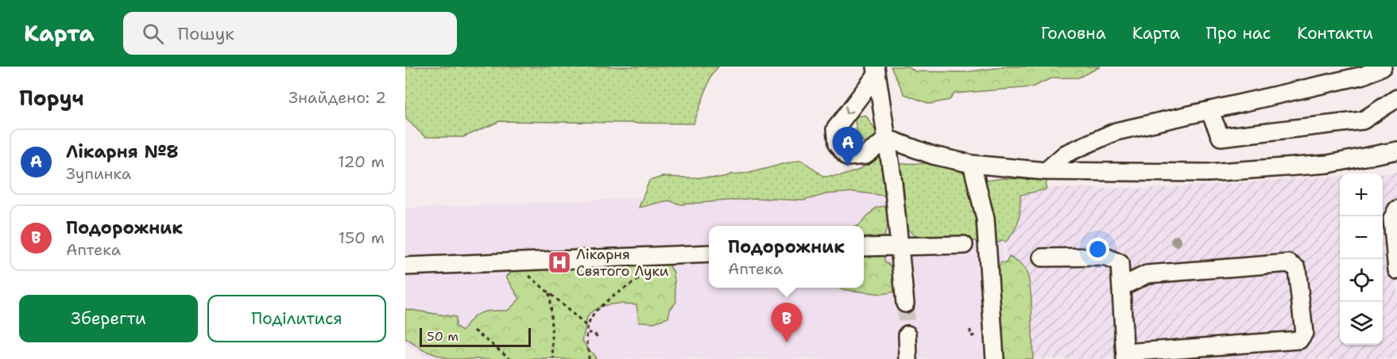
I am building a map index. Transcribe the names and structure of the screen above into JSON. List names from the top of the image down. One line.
{"places":{"hospital":["Лікарня Святого Луки"]},"scale_bar":"50 m","page":{"header":"Карта","search":"Пошук","nav":["Головна","Карта","Про нас","Контакти"],"heading":["Поруч","Знайдено: 2"],"pins":["A","B"],"list":[{"mark":"A","name":"Лікарня №8","note":"Зупинка","value":"120 m"},{"mark":"B","name":"Подорожник","note":"Аптека","value":"150 m"}],"map_buttons":["+","−"],"popup":["Подорожник","Аптека"],"buttons":["Зберегти","Поділитися"],"scale":"50 m"}}
